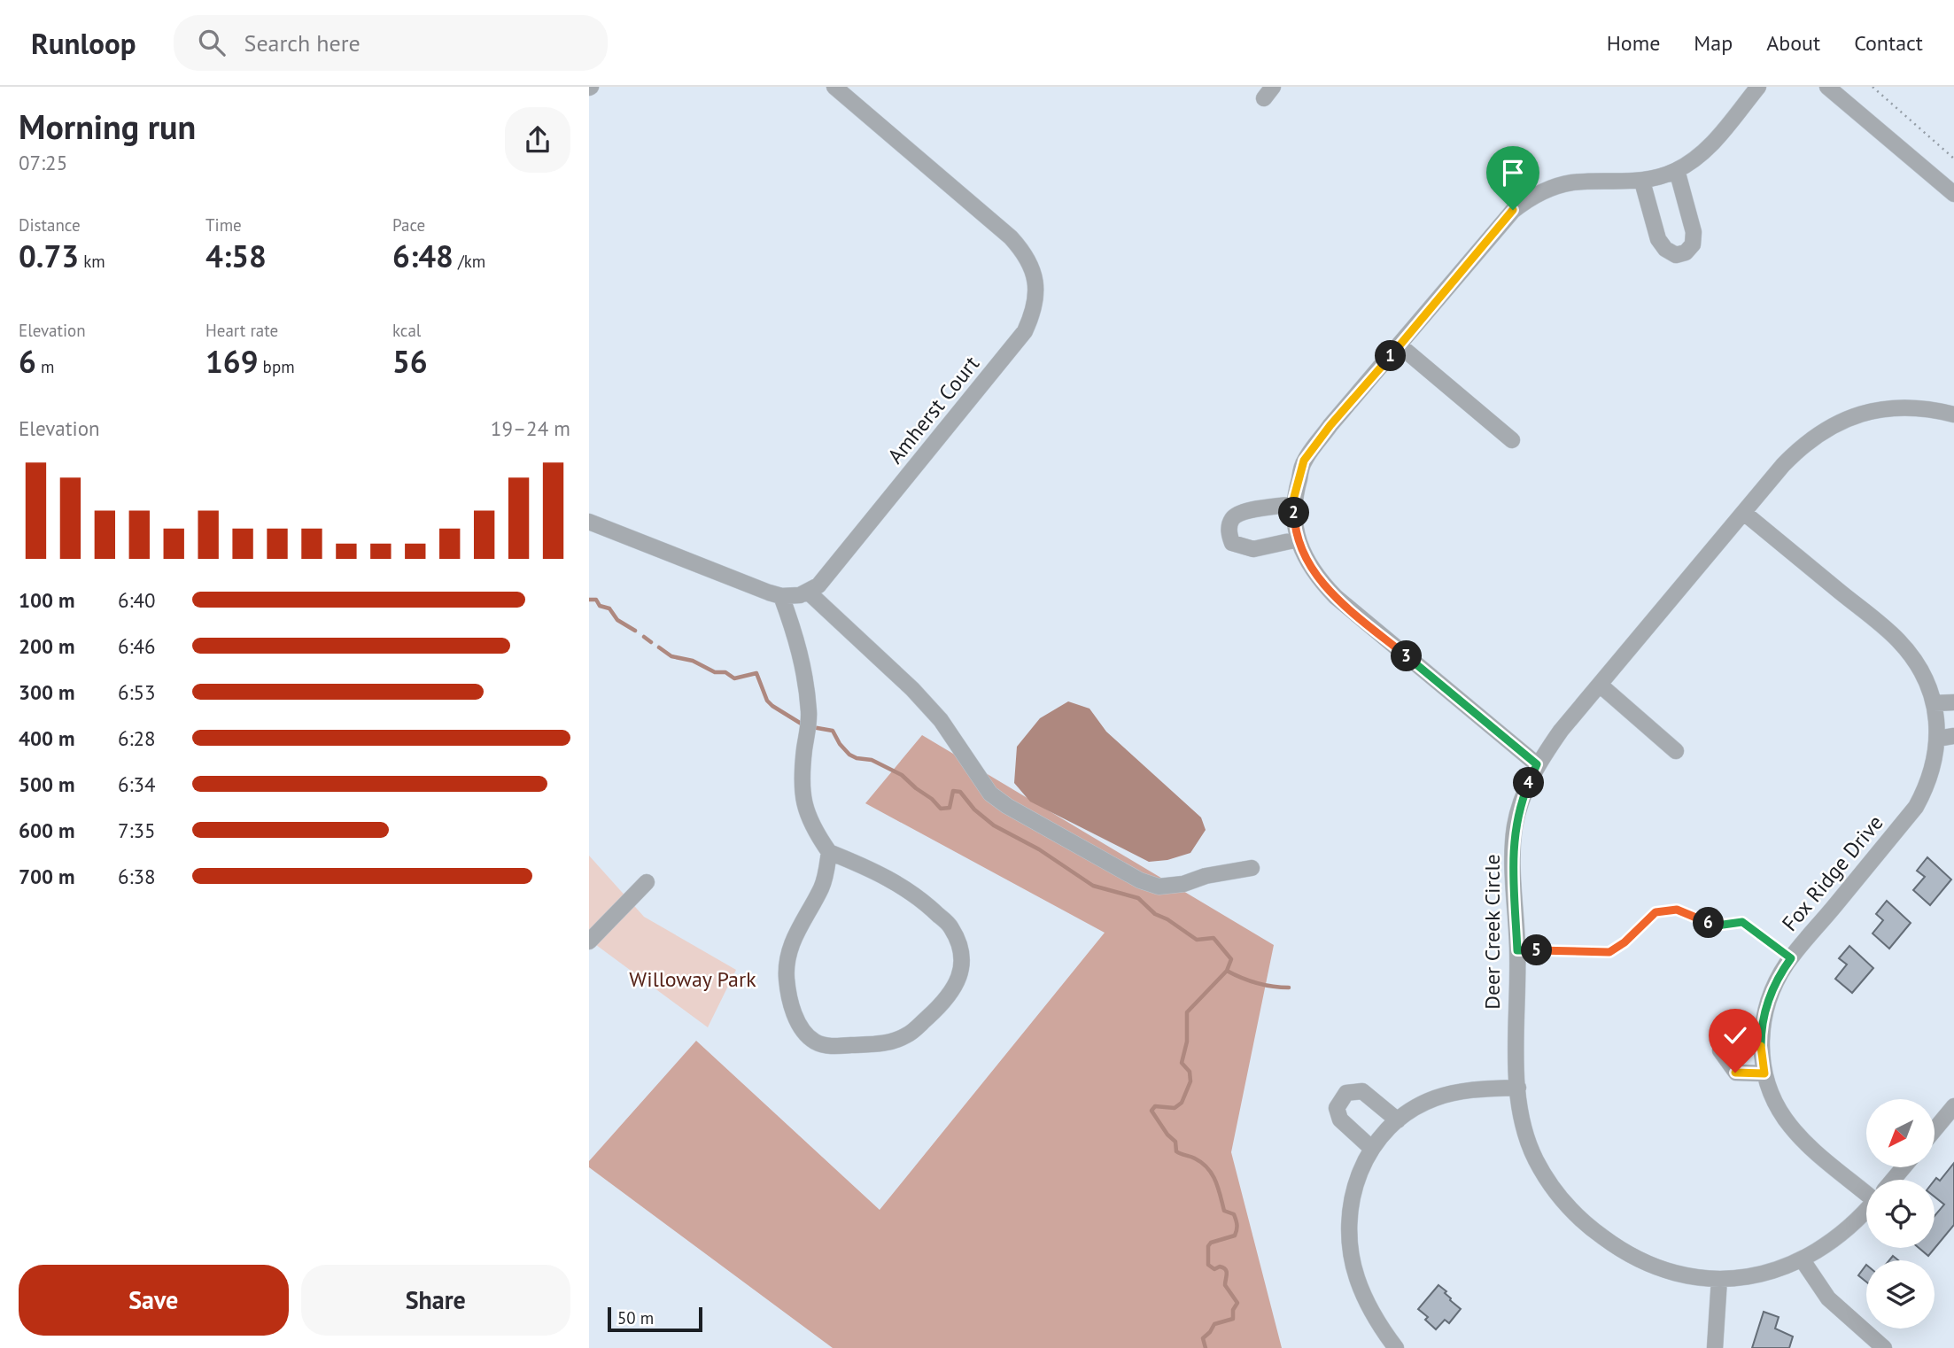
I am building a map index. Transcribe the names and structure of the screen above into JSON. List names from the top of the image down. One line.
{"streets":{"street":["Amherst Court","Fox Ridge Drive","Deer Creek Circle"]},"crossings":[["Fox Ridge Drive","Deer Creek Circle"]],"parks":["Willoway Park"],"scale_bar":"50 m","north":"bottom left","page":{"header":"Runloop","search":"Search here","nav":["Home","Map","About","Contact"],"heading":["Morning run","07:25"],"stats":[["Distance","0.73 km"],["Time","4:58"],["Pace","6:48 /km"],["Elevation","6 m"],["Heart rate","169 bpm"],["kcal","56"]],"pins":["1","2","3","4","6","5"],"chart":["Elevation","19–24 m"],"list":[{"name":"100 m","note":"6:40"},{"name":"200 m","note":"6:46"},{"name":"300 m","note":"6:53"},{"name":"400 m","note":"6:28"},{"name":"500 m","note":"6:34"},{"name":"600 m","note":"7:35"},{"name":"700 m","note":"6:38"}],"buttons":["Save","Share"],"scale":"50 m"}}
